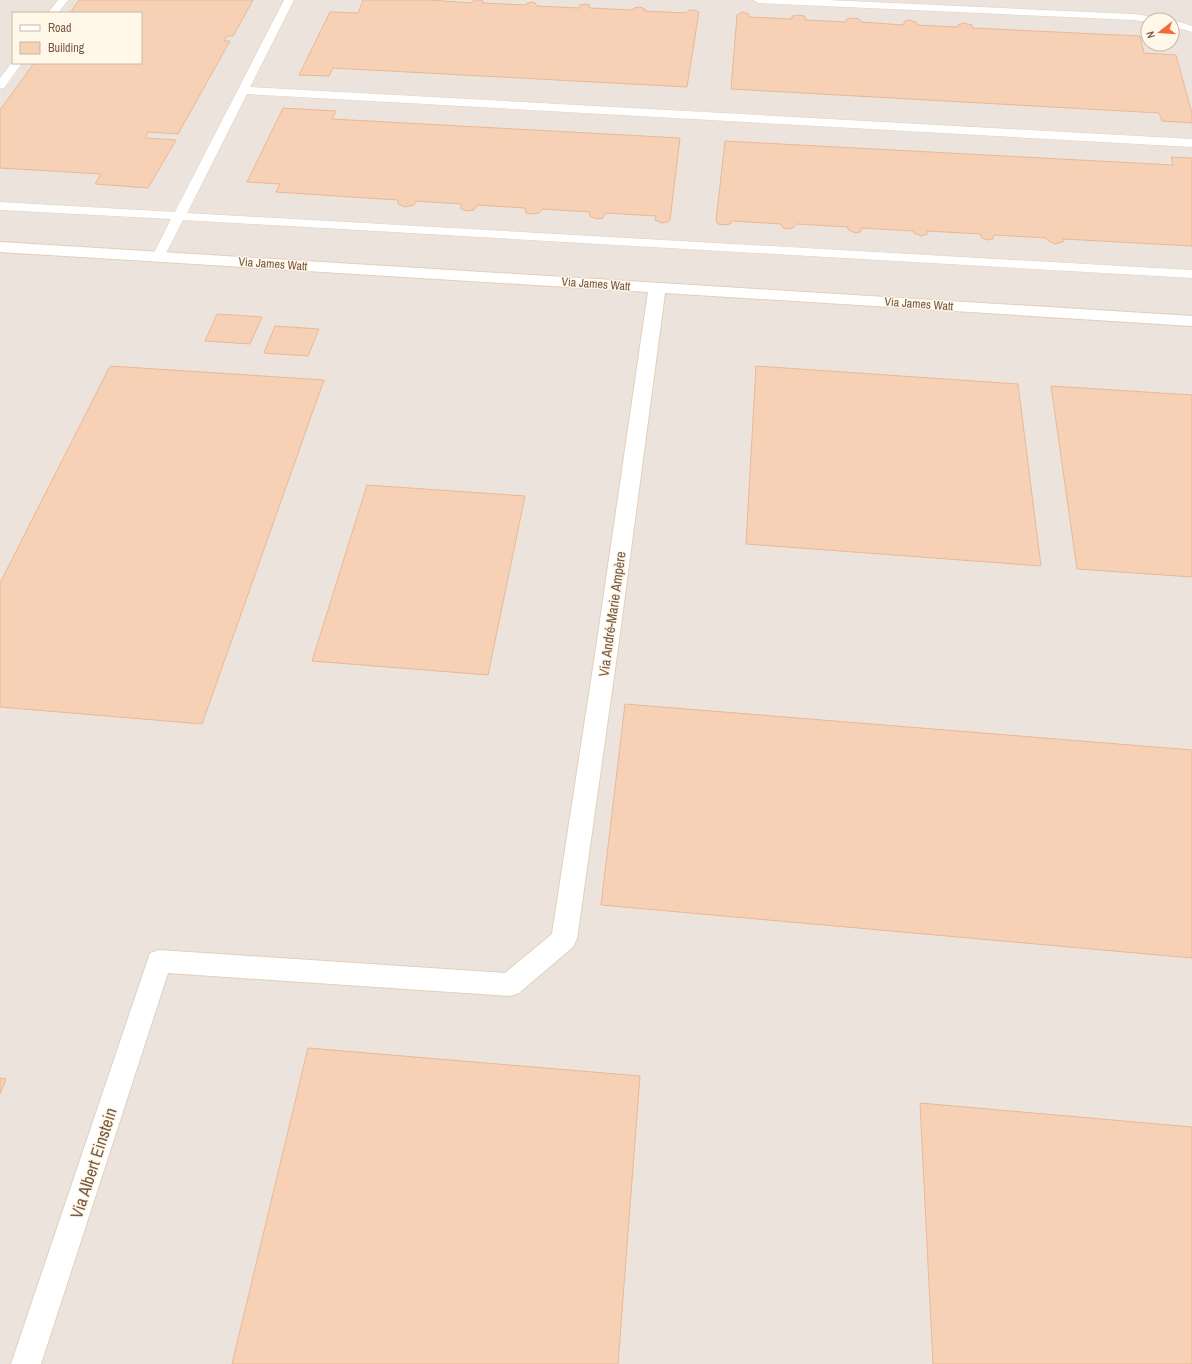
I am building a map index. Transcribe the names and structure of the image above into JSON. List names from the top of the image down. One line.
{"streets":{"street":["Via James Watt","Via André-Marie Ampère","Via Albert Einstein"]},"crossings":[["Via James Watt","Via André-Marie Ampère"],["Via André-Marie Ampère","Via Albert Einstein"]],"legend":["Road","Building"],"north":"left"}
